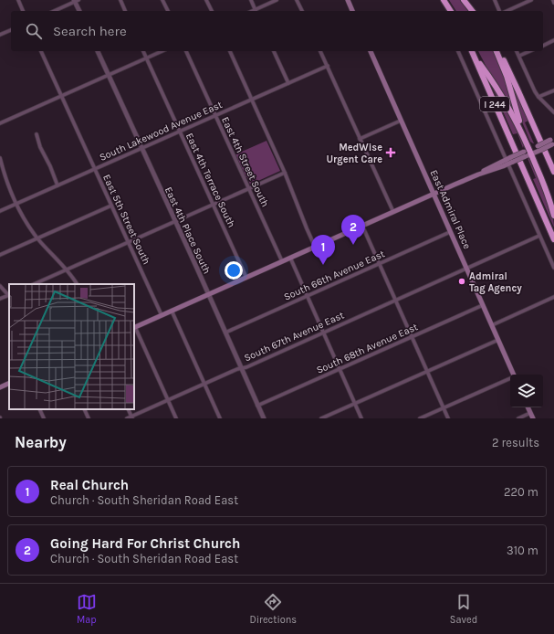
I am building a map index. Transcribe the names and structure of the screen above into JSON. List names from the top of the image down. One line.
{"streets":{"highway":["I 244"],"main road":["East Admiral Place"],"street":["South Lakewood Avenue East","East 4th Street South","East 4th Terrace South","East 5th Street South","East 4th Place South","South 66th Avenue East","South 67th Avenue East","South 68th Avenue East"]},"crossings":[["South Lakewood Avenue East","East 4th Street South"],["South Lakewood Avenue East","East 4th Terrace South"],["South Lakewood Avenue East","East 5th Street South"],["South Lakewood Avenue East","East 4th Place South"],["East Admiral Place","South 66th Avenue East"],["East Admiral Place","South 67th Avenue East"],["East Admiral Place","South 68th Avenue East"],["East 4th Place South","South 66th Avenue East"],["East 4th Place South","South 67th Avenue East"],["East 4th Place South","South 68th Avenue East"]],"places":{"health":["MedWise Urgent Care"],"other":["Admiral Tag Agency"]},"page":{"search":"Search here","pins":["2","1"],"heading":["Nearby","2 results"],"list":[{"mark":"1","name":"Real Church","note":"Church · South Sheridan Road East","value":"220 m"},{"mark":"2","name":"Going Hard For Christ Church","note":"Church · South Sheridan Road East","value":"310 m"}],"nav":["Map","Directions","Saved"]}}
